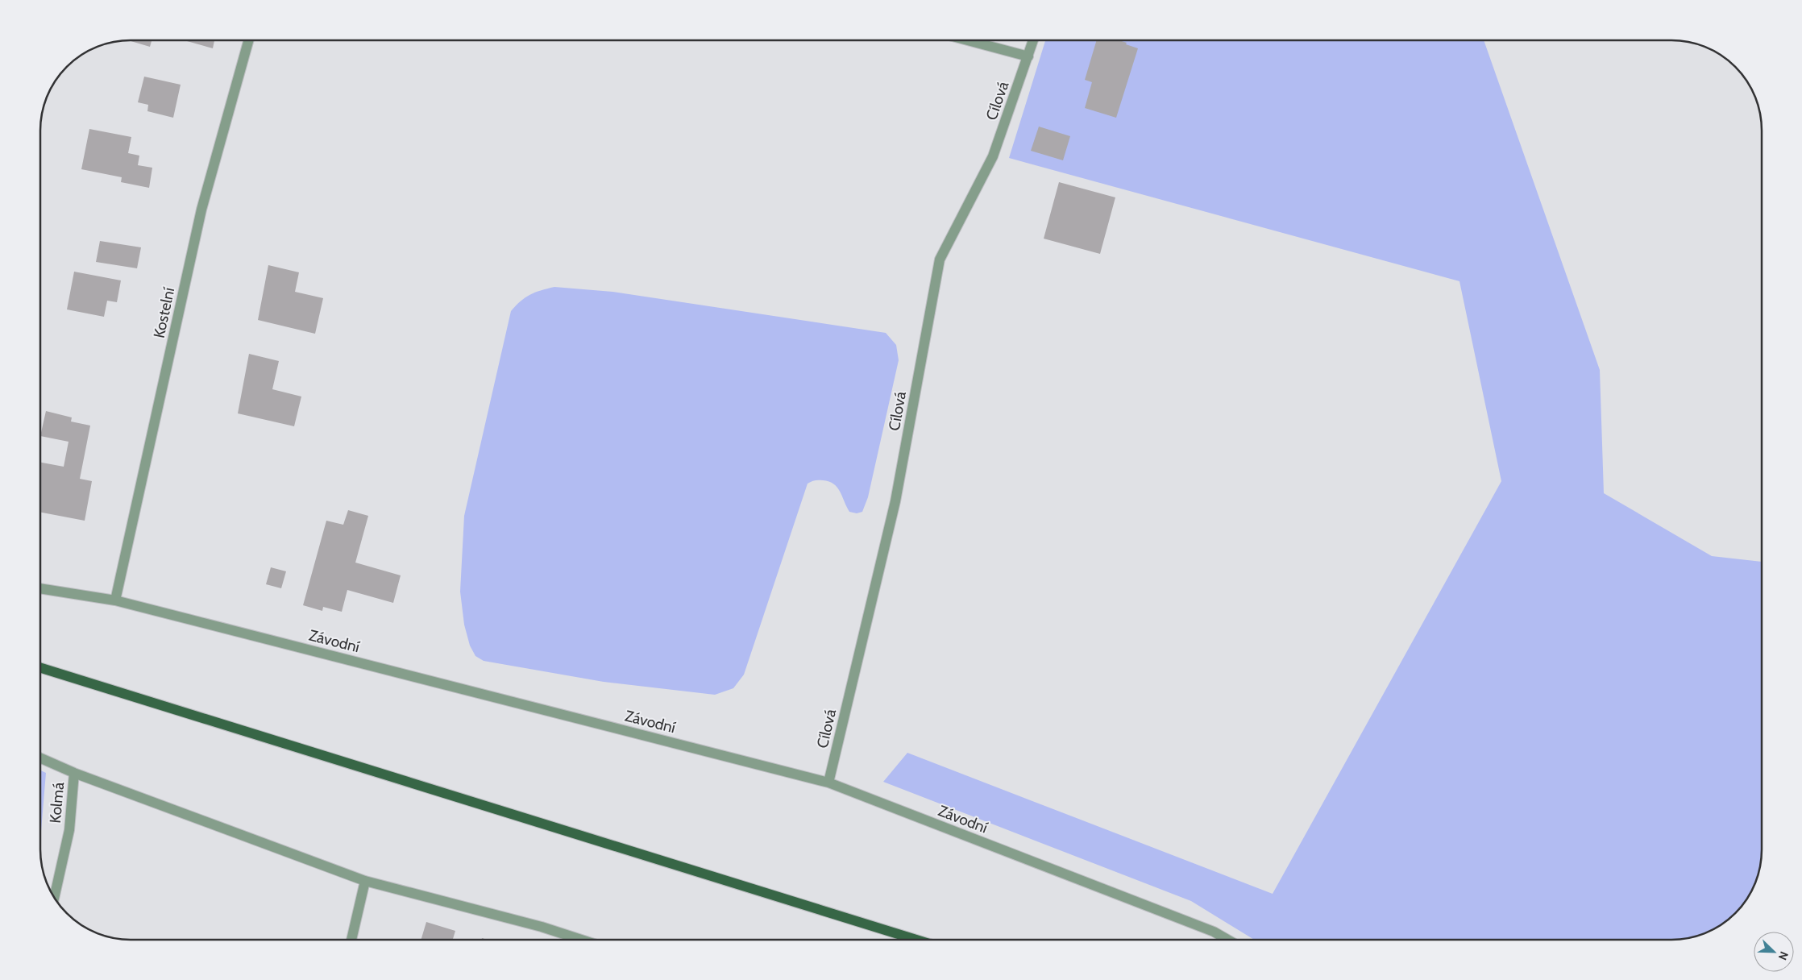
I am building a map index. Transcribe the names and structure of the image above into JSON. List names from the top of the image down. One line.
{"streets":{"street":["Cílová","Kostelní","Závodní","Kolmá"]},"crossings":[["Cílová","Závodní"],["Kostelní","Závodní"]],"north":"bottom right"}
